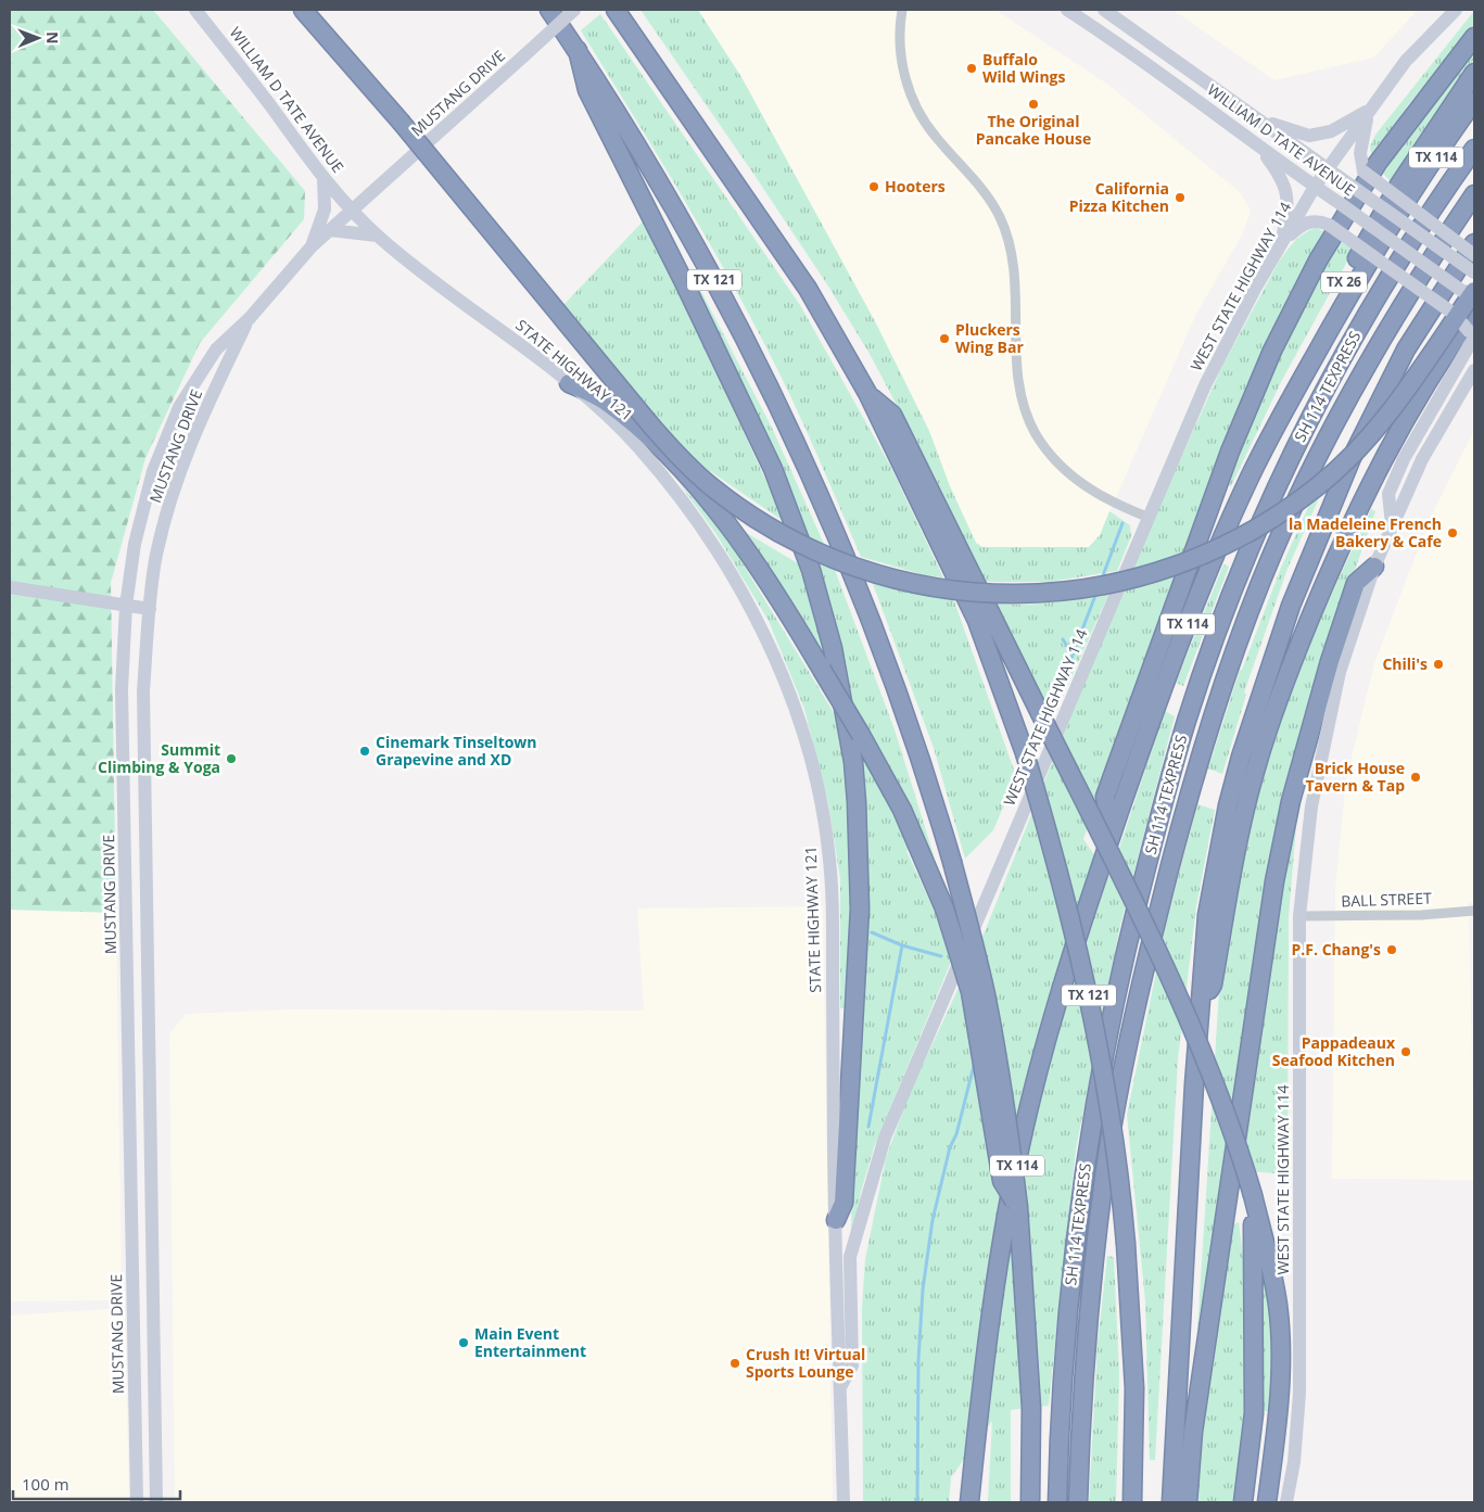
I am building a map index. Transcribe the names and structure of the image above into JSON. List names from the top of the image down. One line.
{"streets":{"highway":["TX 114","TX 121","TX 26","SH 114 TEXPRESS"],"main road":["MUSTANG DRIVE","WILLIAM D TATE AVENUE","WEST STATE HIGHWAY 114","STATE HIGHWAY 121"],"street":["BALL STREET"]},"crossings":[["MUSTANG DRIVE","WILLIAM D TATE AVENUE"],["MUSTANG DRIVE","STATE HIGHWAY 121"],["WILLIAM D TATE AVENUE","WEST STATE HIGHWAY 114"],["WILLIAM D TATE AVENUE","STATE HIGHWAY 121"],["TX 114","TX 26"],["WEST STATE HIGHWAY 114","STATE HIGHWAY 121"],["WEST STATE HIGHWAY 114","BALL STREET"]],"places":["Buffalo Wild Wings","The Original Pancake House","Hooters","California Pizza Kitchen","Pluckers Wing Bar","la Madeleine French Bakery & Cafe","Chili's","Cinemark Tinseltown Grapevine and XD","Summit Climbing & Yoga","Brick House Tavern & Tap","P.F. Chang's","Pappadeaux Seafood Kitchen","Main Event Entertainment","Crush It! Virtual Sports Lounge"],"scale_bar":"100 m","north":"right"}
